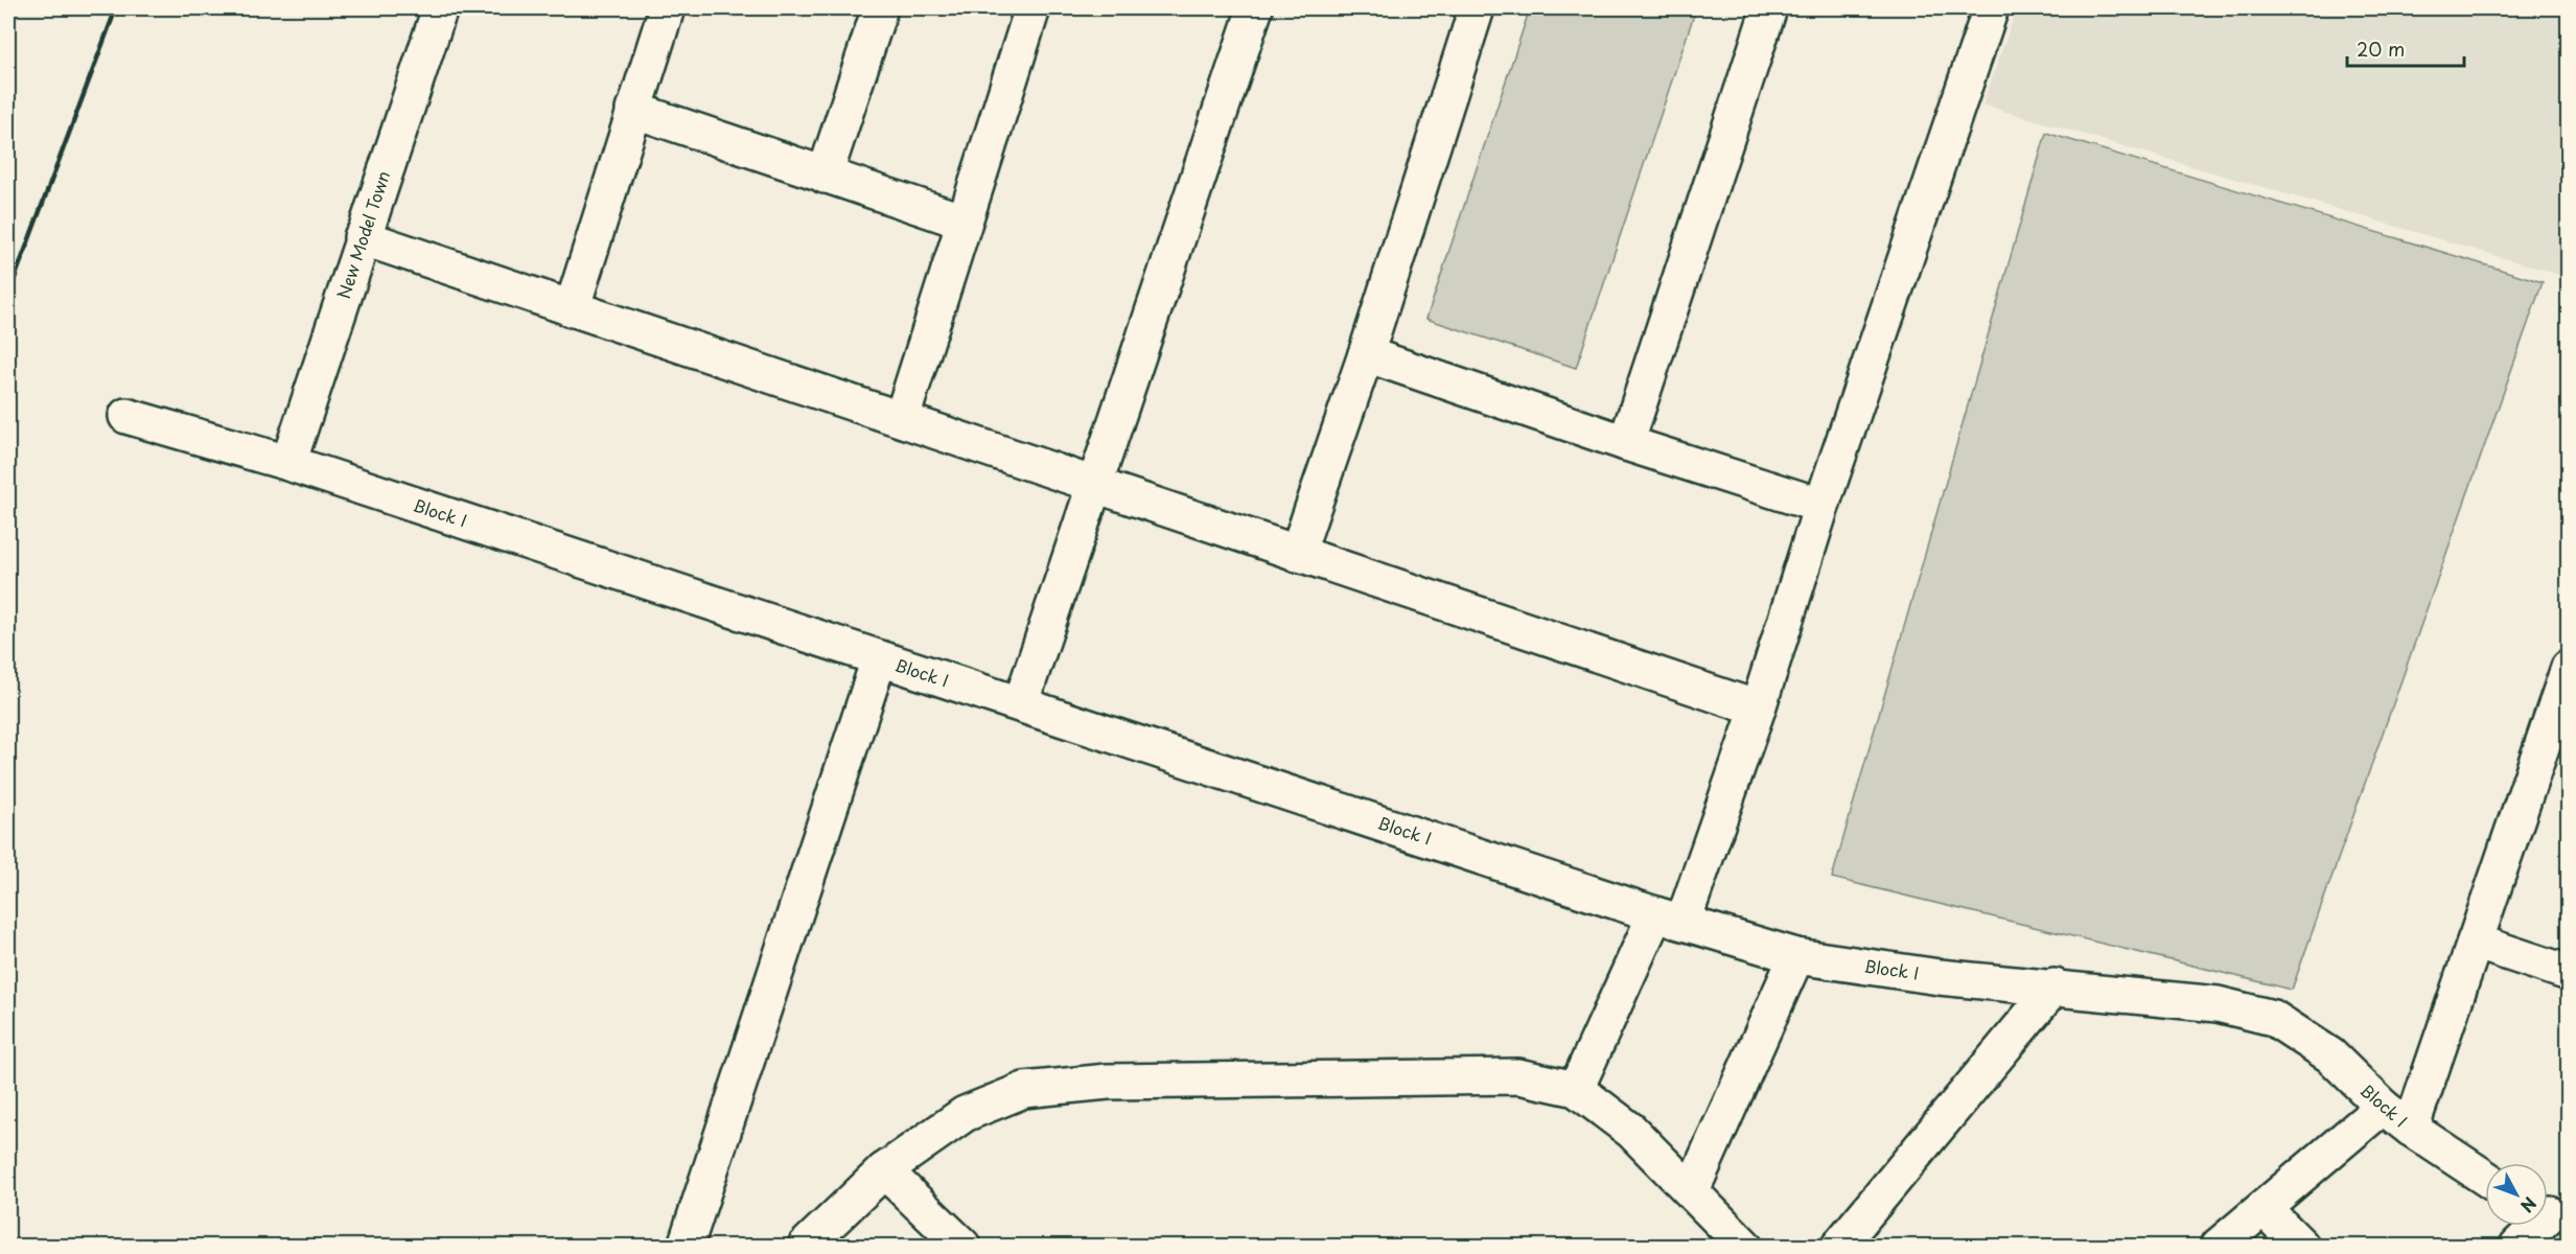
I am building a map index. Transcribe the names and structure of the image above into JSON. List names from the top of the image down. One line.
{"streets":{"street":["New Model Town","Block I"]},"crossings":[["New Model Town","Block I"]],"scale_bar":"20 m","north":"bottom right"}
